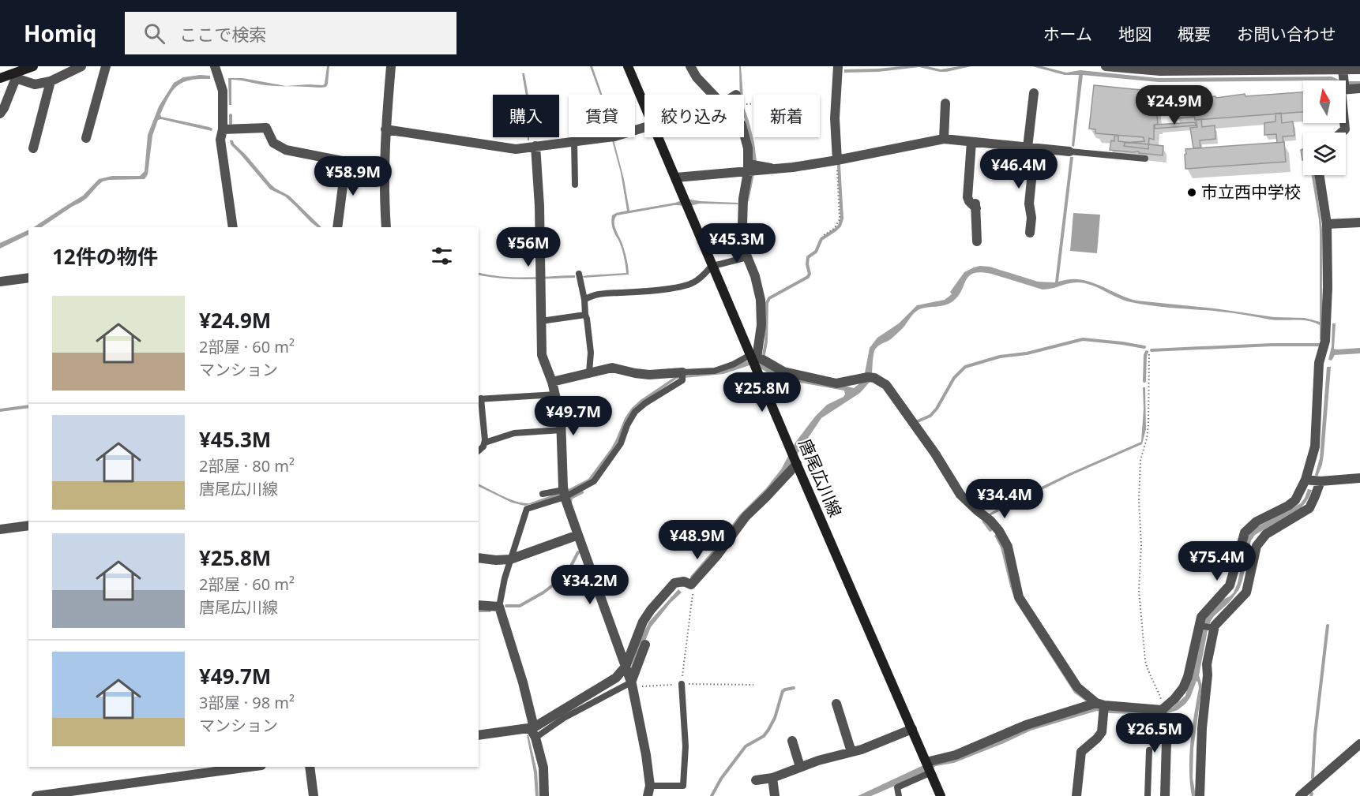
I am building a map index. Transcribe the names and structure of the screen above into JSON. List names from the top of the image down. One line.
{"streets":{"main road":["唐尾広川線"]},"places":["市立西中学校"],"north":"top","page":{"header":"Homiq","search":"ここで検索","nav":["ホーム","地図","概要","お問い合わせ"],"price":["¥24.9M","¥46.4M","¥58.9M","¥45.3M","¥56M","¥25.8M","¥49.7M","¥34.4M","¥48.9M","¥75.4M","¥34.2M","¥26.5M"],"chip":["購入","賃貸","絞り込み","新着"],"heading":"12件の物件","list":[{"name":"¥24.9M","note":"2部屋 · 60 m² · マンション"},{"name":"¥45.3M","note":"2部屋 · 80 m² · 唐尾広川線"},{"name":"¥25.8M","note":"2部屋 · 60 m² · 唐尾広川線"},{"name":"¥49.7M","note":"3部屋 · 98 m² · マンション"}]}}
